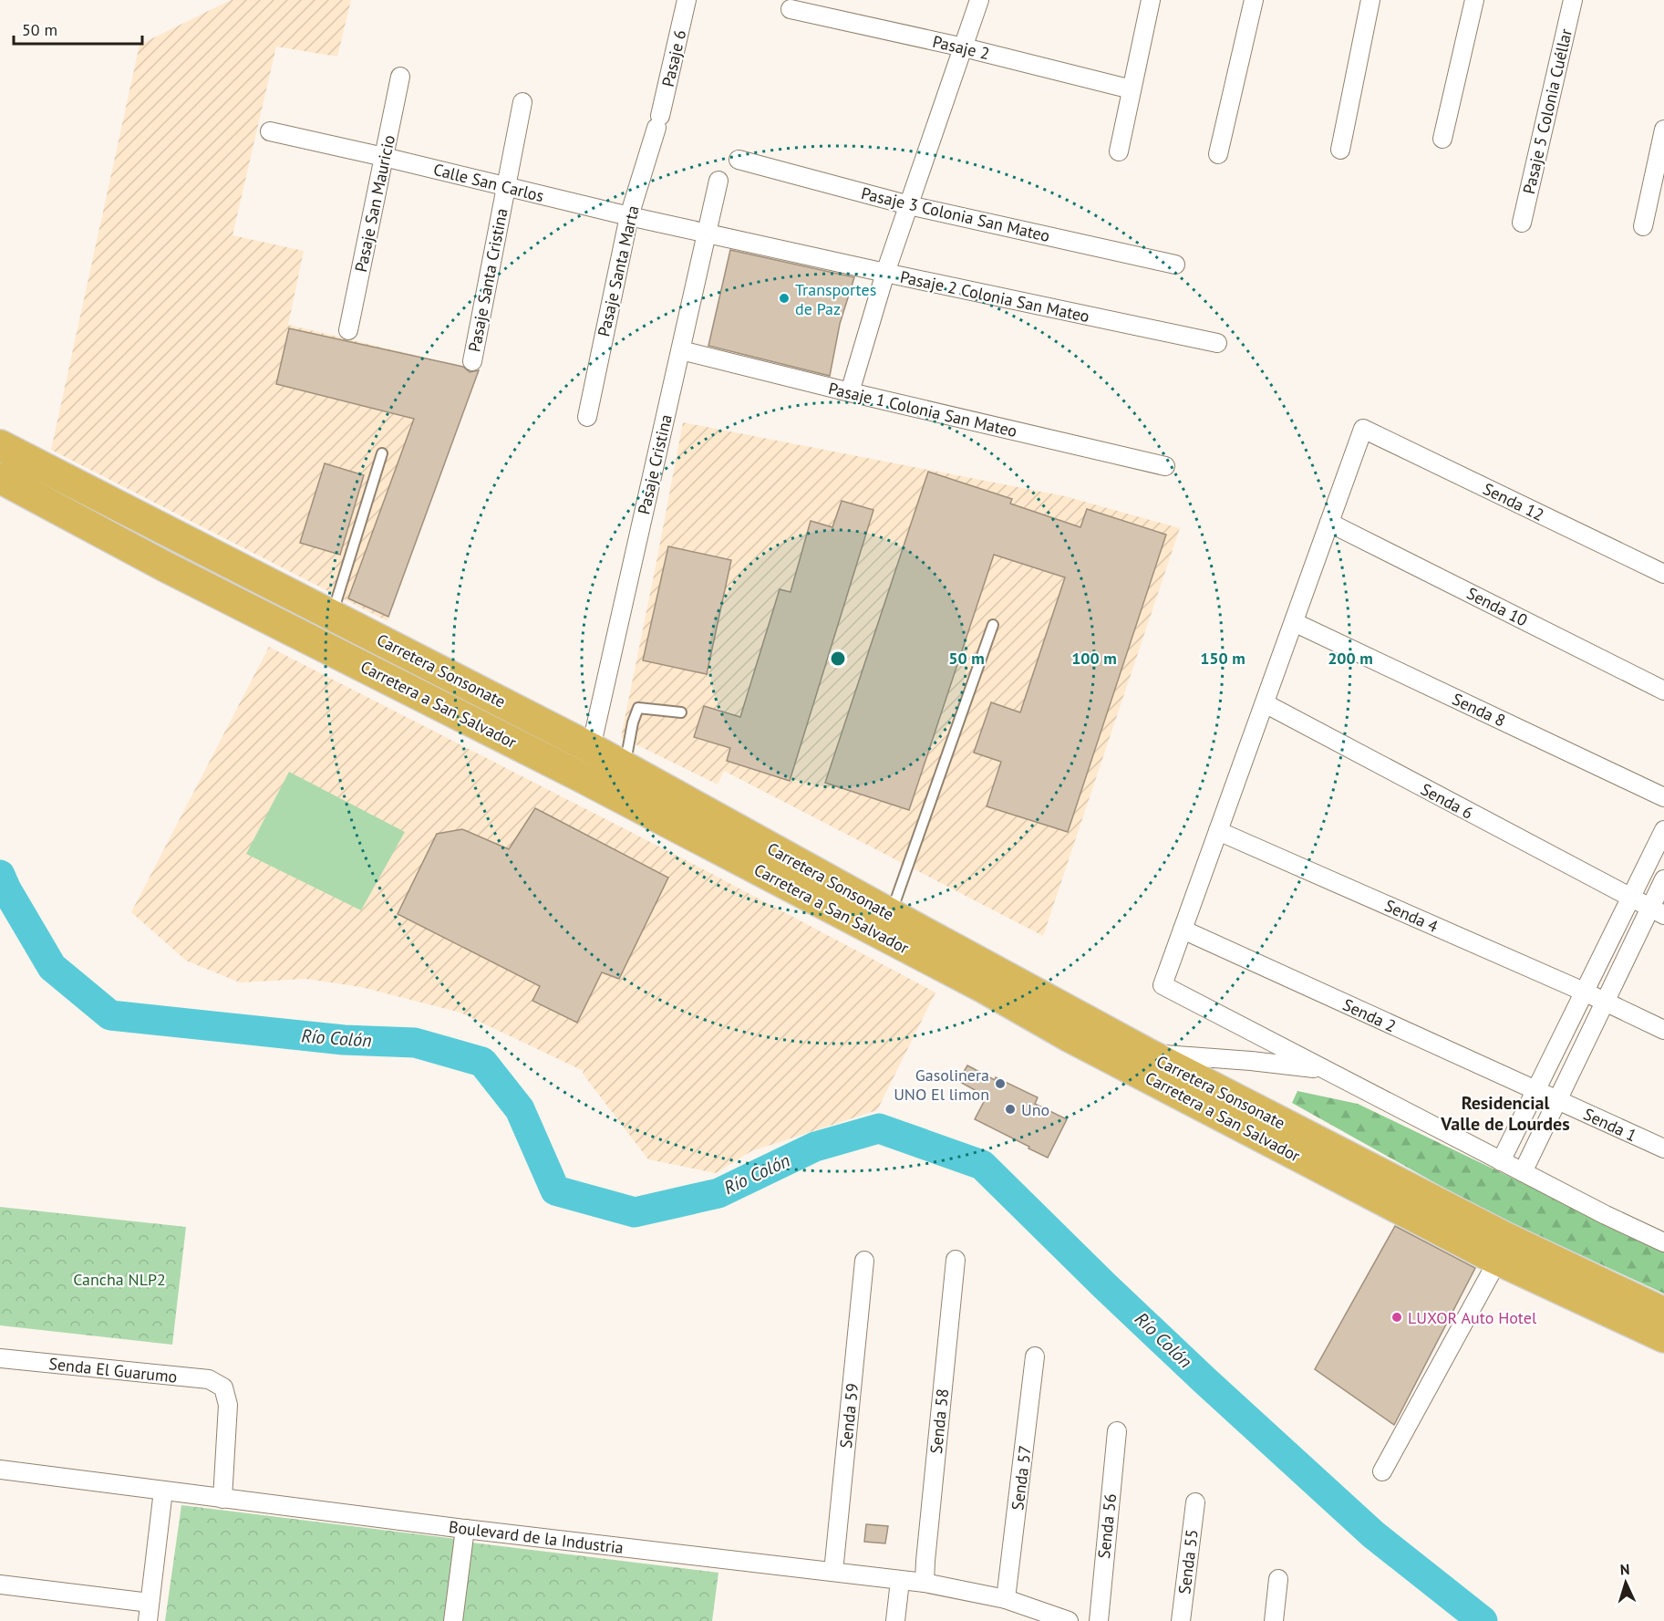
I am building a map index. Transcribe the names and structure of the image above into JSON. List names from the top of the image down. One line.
{"streets":{"highway":["Carretera Sonsonate","Carretera a San Salvador"],"street":["Pasaje 2","Pasaje 6","Pasaje 5 Colonia Cuéllar","Calle San Carlos","Pasaje San Mauricio","Pasaje 3 Colonia San Mateo","Pasaje Santa Marta","Pasaje Santa Cristina","Pasaje 2 Colonia San Mateo","Pasaje 1 Colonia San Mateo","Pasaje Cristina","Senda 12","Senda 10","Senda 8","Senda 6","Senda 4","Senda 2","Senda 1","Senda El Guarumo","Senda 59","Senda 58","Senda 57","Senda 56","Boulevard de la Industria","Senda 55"]},"crossings":[["Pasaje 6","Pasaje Santa Marta"],["Calle San Carlos","Pasaje San Mauricio"],["Calle San Carlos","Pasaje Santa Marta"],["Calle San Carlos","Pasaje Santa Cristina"],["Calle San Carlos","Pasaje 2 Colonia San Mateo"],["Calle San Carlos","Pasaje Cristina"],["Pasaje 2 Colonia San Mateo","Pasaje Cristina"],["Pasaje 1 Colonia San Mateo","Pasaje Cristina"],["Pasaje Cristina","Carretera Sonsonate"],["Senda 12","Senda 10"],["Senda 2","Senda 1"],["Senda El Guarumo","Boulevard de la Industria"],["Senda 59","Boulevard de la Industria"],["Senda 58","Boulevard de la Industria"],["Senda 57","Boulevard de la Industria"]],"districts":["Residencial Valle de Lourdes"],"water":["Río Colón"],"parks":["Cancha NLP2"],"places":["Transportes de Paz","Gasolinera UNO El limon","Uno","LUXOR Auto Hotel"],"scale_bar":"50 m","north":"top","rings":["50 m","100 m","150 m","200 m"]}
